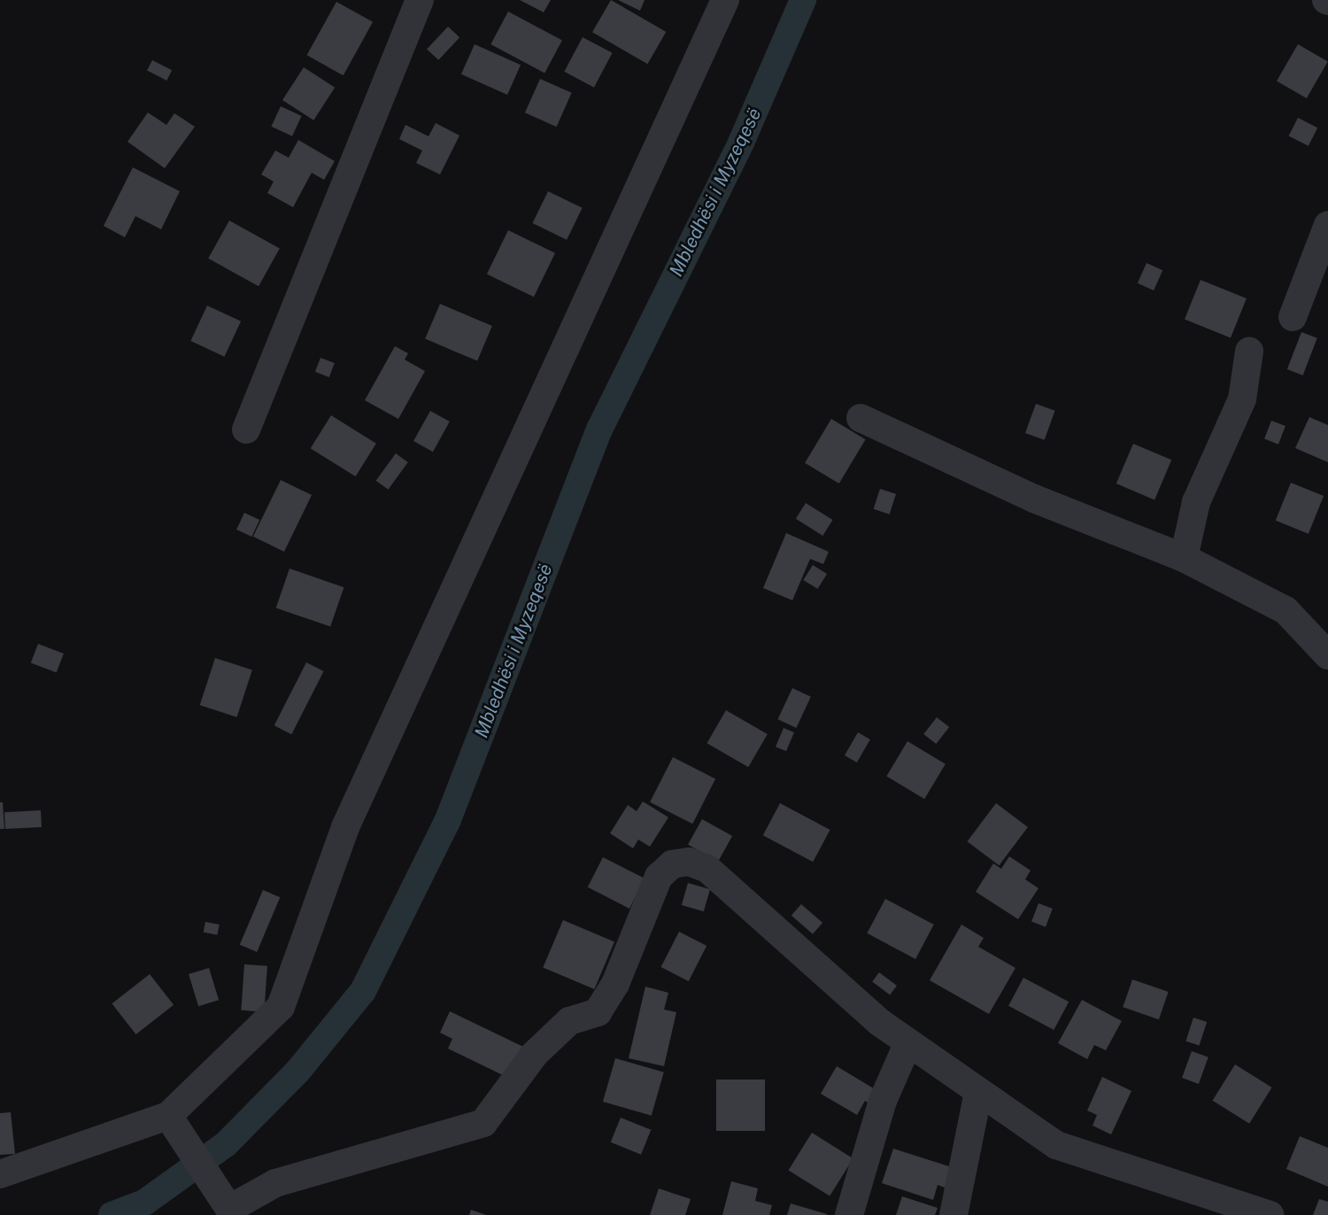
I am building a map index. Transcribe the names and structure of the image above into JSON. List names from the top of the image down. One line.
{"water":["Mbledhësi i Myzeqesë"]}
